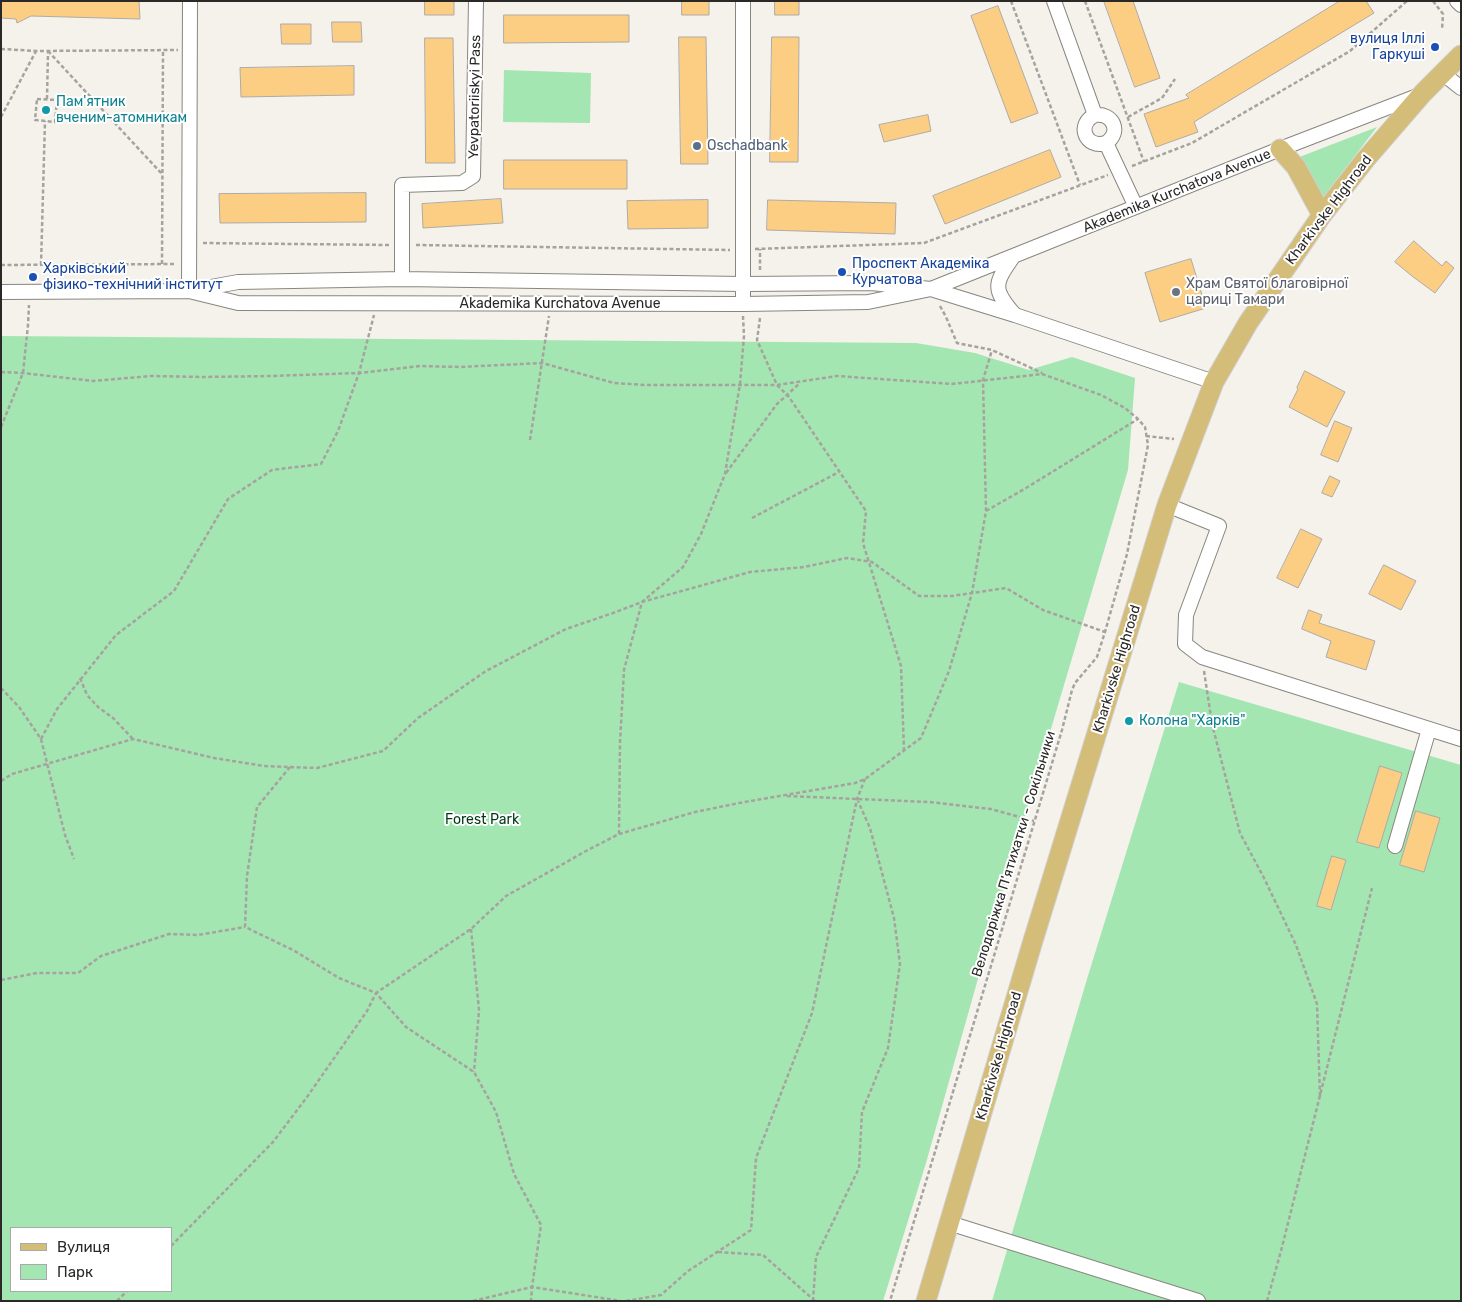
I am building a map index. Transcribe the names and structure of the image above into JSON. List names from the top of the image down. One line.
{"streets":{"main road":["Kharkivske Highroad"],"street":["Yevpatoriiskyi Pass","Akademika Kurchatova Avenue"],"path":["Велодоріжка П'ятихатки - Сокільники"]},"crossings":[["Yevpatoriiskyi Pass","Akademika Kurchatova Avenue"],["Akademika Kurchatova Avenue","Kharkivske Highroad"]],"parks":["Forest Park"],"places":["вулиця Іллі Гаркуші","Пам'ятник вченим-атомникам","Oschadbank","Проспект Академіка Курчатова","Харківський фізико-технічний інститут","Храм Святої благовірної цариці Тамари","Колона \"Харків\""],"legend":["Вулиця","Парк"]}
